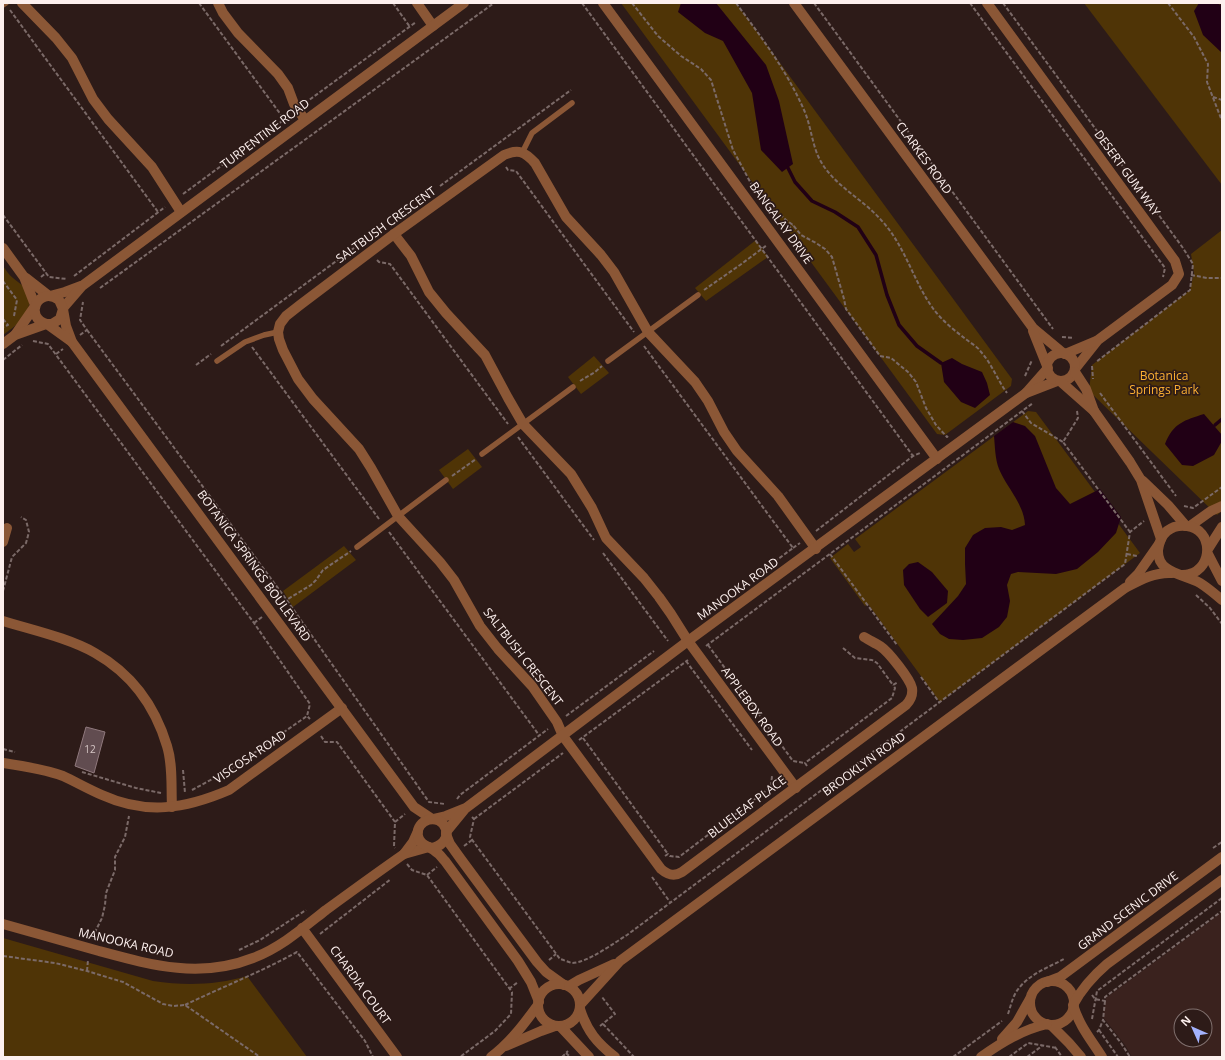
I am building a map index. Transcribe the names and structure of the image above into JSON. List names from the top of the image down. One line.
{"streets":{"street":["TURPENTINE ROAD","CLARKES ROAD","DESERT GUM WAY","BANGALAY DRIVE","SALTBUSH CRESCENT","BOTANICA SPRINGS BOULEVARD","MANOOKA ROAD","APPLEBOX ROAD","VISCOSA ROAD","BROOKLYN ROAD","BLUELEAF PLACE","GRAND SCENIC DRIVE","CHARDIA COURT"]},"crossings":[["TURPENTINE ROAD","BOTANICA SPRINGS BOULEVARD"],["CLARKES ROAD","DESERT GUM WAY"],["CLARKES ROAD","MANOOKA ROAD"],["DESERT GUM WAY","MANOOKA ROAD"],["BANGALAY DRIVE","MANOOKA ROAD"],["SALTBUSH CRESCENT","MANOOKA ROAD"],["SALTBUSH CRESCENT","APPLEBOX ROAD"],["SALTBUSH CRESCENT","BLUELEAF PLACE"],["BOTANICA SPRINGS BOULEVARD","MANOOKA ROAD"],["BOTANICA SPRINGS BOULEVARD","VISCOSA ROAD"],["MANOOKA ROAD","APPLEBOX ROAD"],["MANOOKA ROAD","BLUELEAF PLACE"],["MANOOKA ROAD","CHARDIA COURT"],["APPLEBOX ROAD","BLUELEAF PLACE"]],"parks":["Botanica Springs Park"],"house_numbers":["12"],"north":"top left"}
